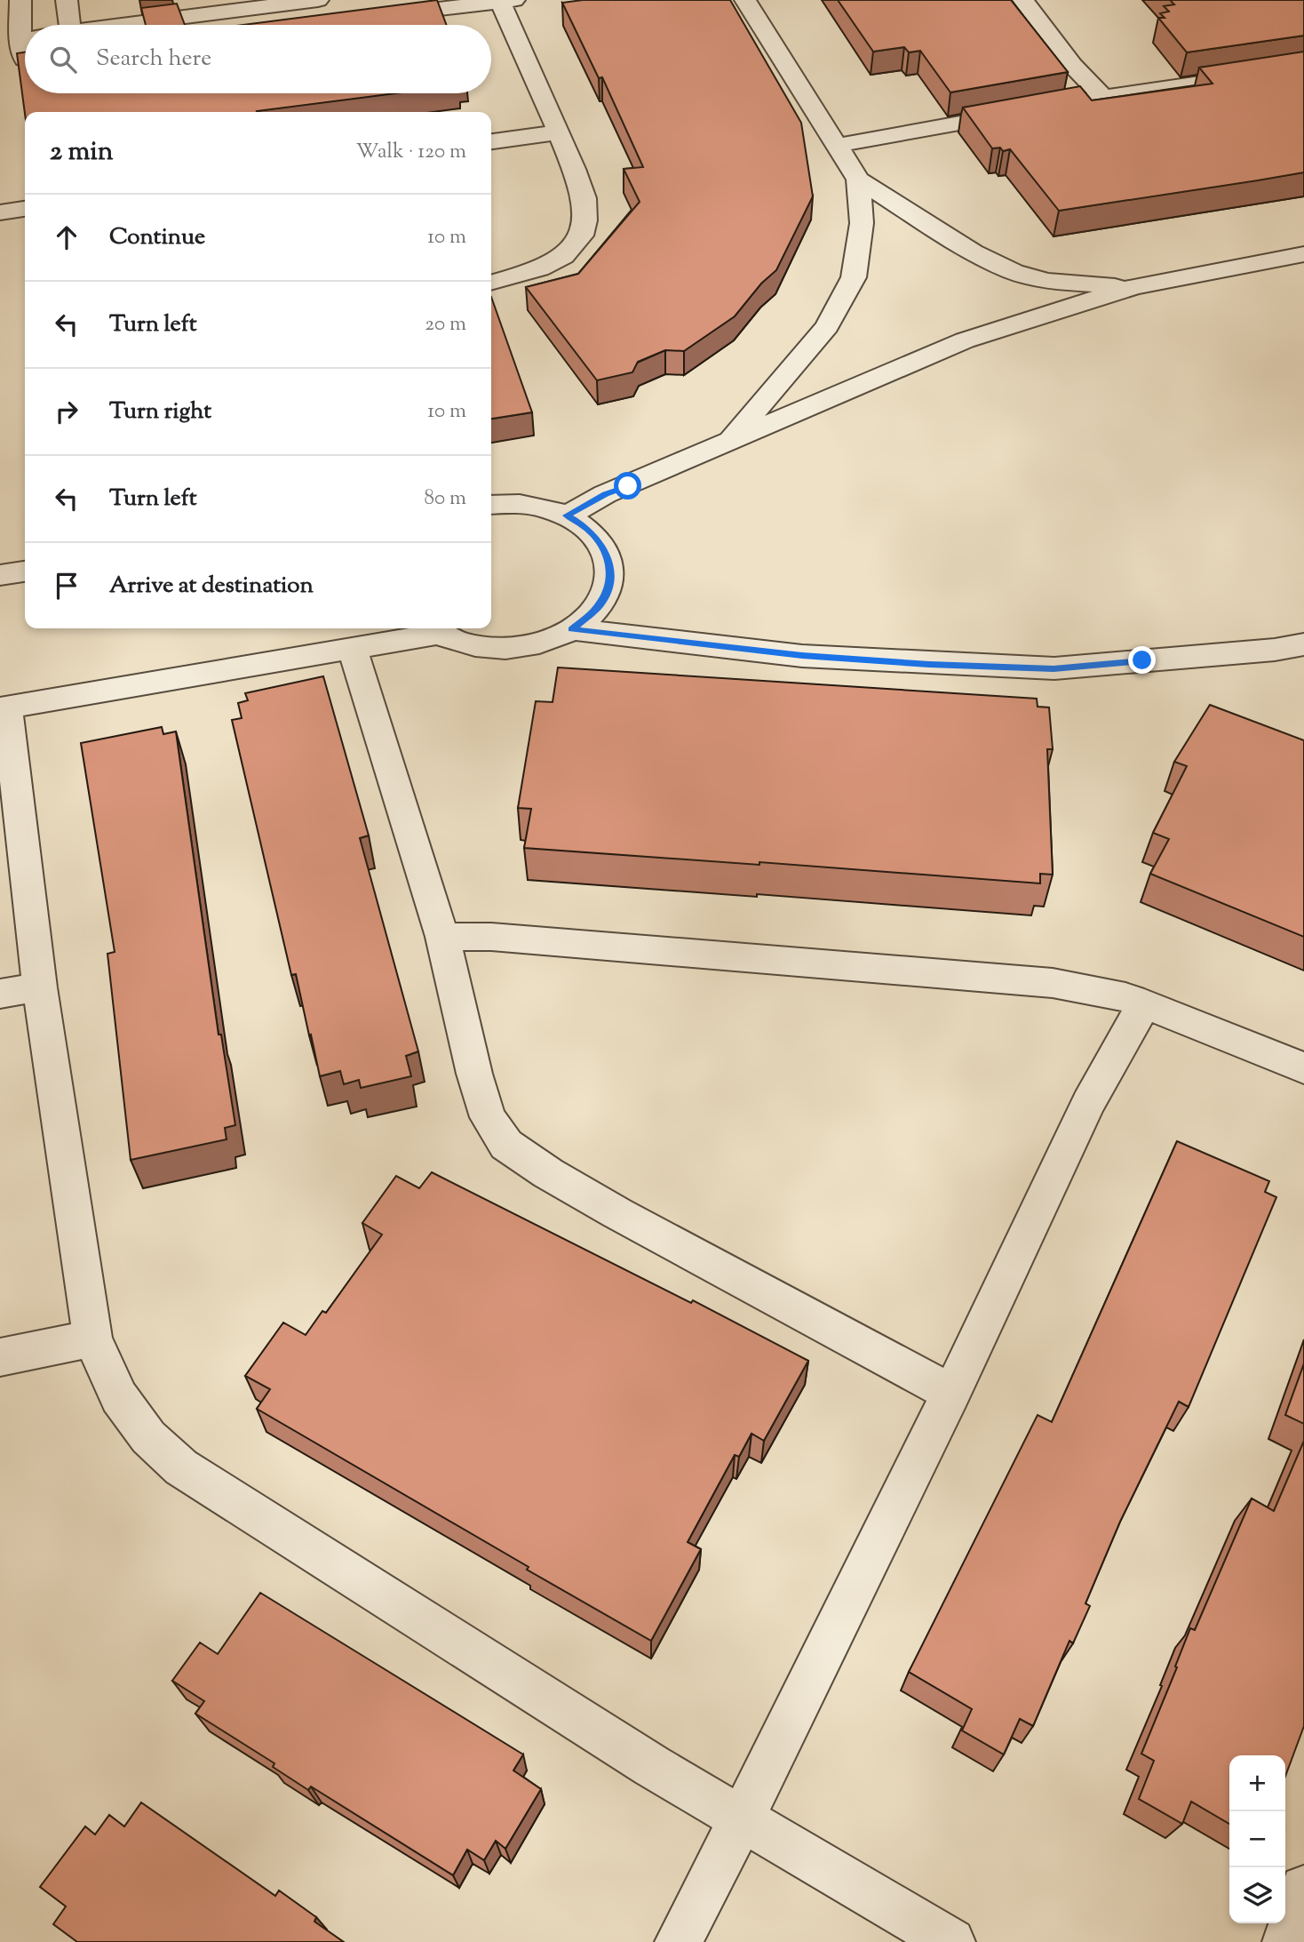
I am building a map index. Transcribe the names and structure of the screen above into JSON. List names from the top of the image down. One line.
{"page":{"search":"Search here","heading":["2 min","Walk · 120 m"],"list":[["Continue","10 m"],["Turn left","20 m"],["Turn right","10 m"],["Turn left","80 m"],"Arrive at destination"],"map_buttons":["+","−"]}}
